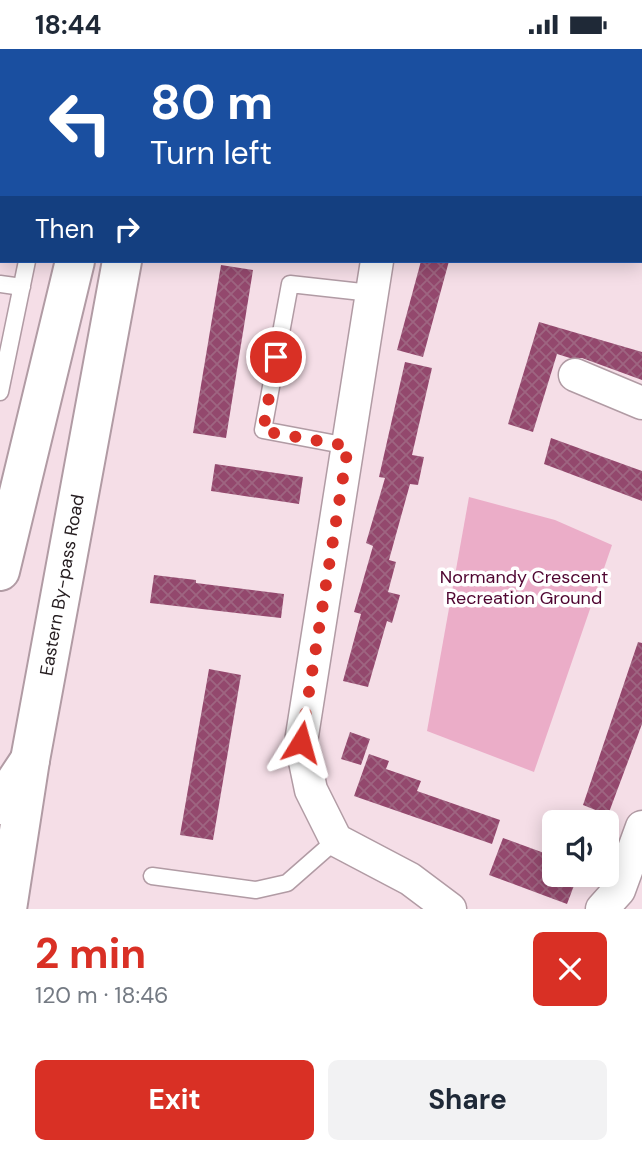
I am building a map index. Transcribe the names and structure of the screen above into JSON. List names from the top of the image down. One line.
{"streets":{"main road":["Eastern By-pass Road"]},"parks":["Normandy Crescent Recreation Ground"],"page":{"status":"18:44","turn":["80 m","Turn left"],"then":"Then","heading":["2 min","120 m · 18:46"],"buttons":["Exit","Share"]}}
